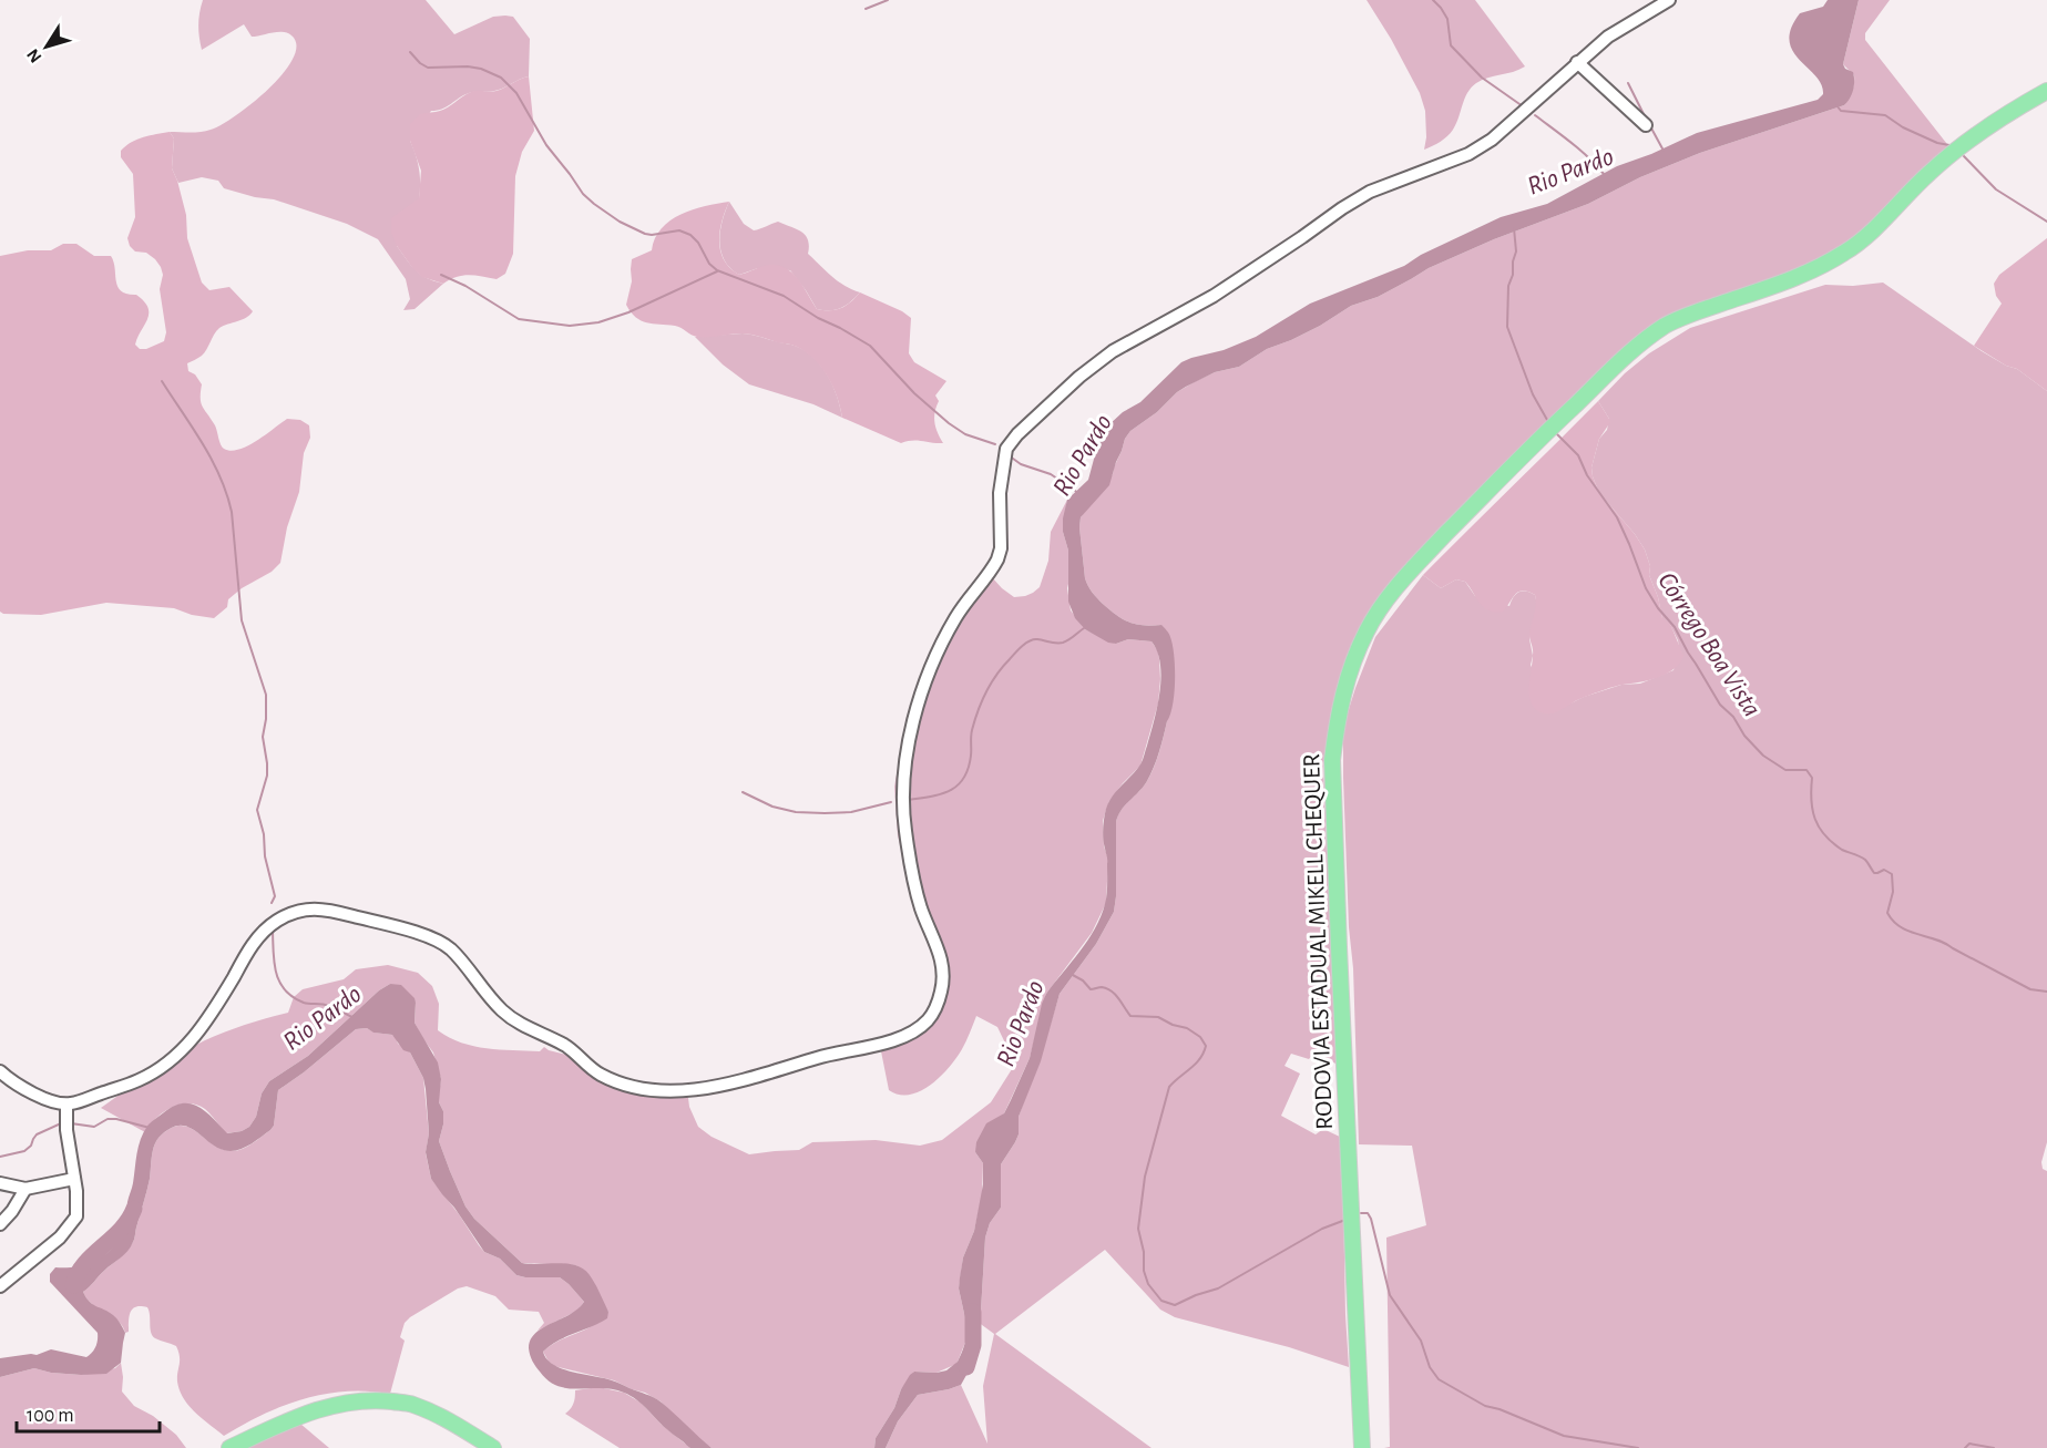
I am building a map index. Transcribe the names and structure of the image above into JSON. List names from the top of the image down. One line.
{"streets":{"main road":["RODOVIA ESTADUAL MIKELL CHEQUER"]},"water":["Rio Pardo","Córrego Boa Vista"],"scale_bar":"100 m","north":"bottom left"}
